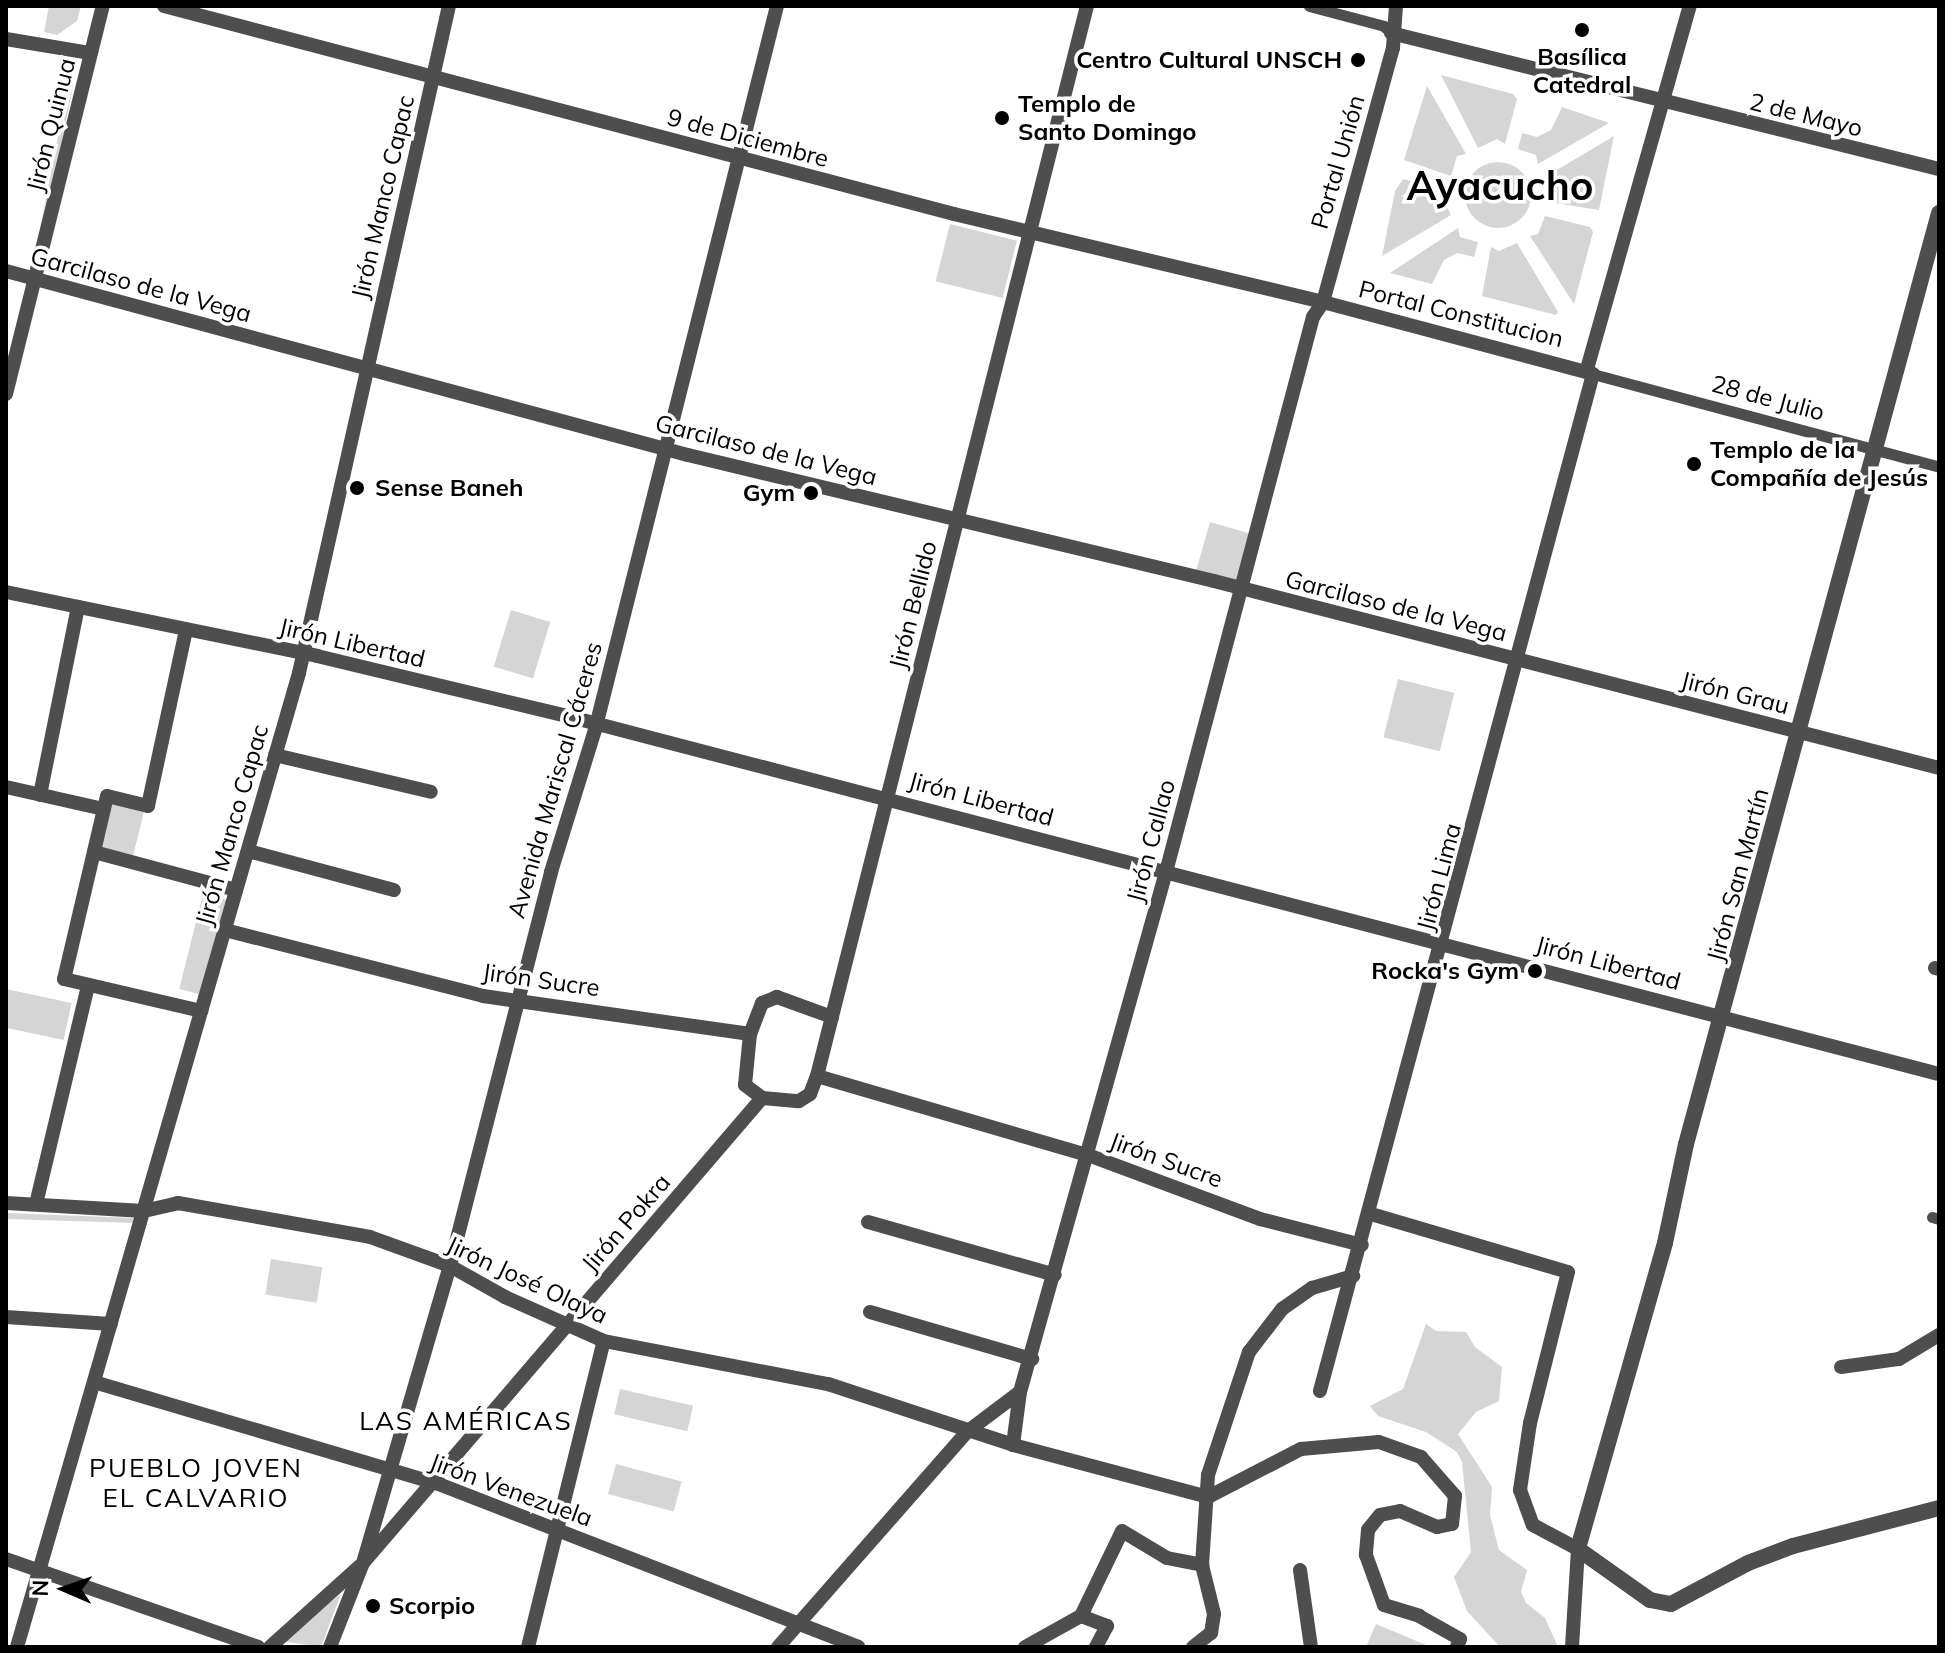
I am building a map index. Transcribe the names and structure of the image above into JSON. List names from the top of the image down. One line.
{"streets":{"street":["2 de Mayo","Jirón Quinua","9 de Diciembre","Portal Unión","Jirón Manco Capac","Garcilaso de la Vega","Portal Constitucion","28 de Julio","Jirón Bellido","Jirón Libertad","Jirón Grau","Avenida Mariscal Cáceres","Jirón Callao","Jirón San Martín","Jirón Lima","Jirón Sucre","Jirón Pokra","Jirón José Olaya","Jirón Venezuela"]},"crossings":[["2 de Mayo","Portal Unión"],["2 de Mayo","Jirón Lima"],["Jirón Quinua","Garcilaso de la Vega"],["9 de Diciembre","Portal Unión"],["9 de Diciembre","Jirón Manco Capac"],["9 de Diciembre","Portal Constitucion"],["9 de Diciembre","Jirón Bellido"],["9 de Diciembre","Avenida Mariscal Cáceres"],["9 de Diciembre","Jirón Callao"],["Portal Unión","Portal Constitucion"],["Portal Unión","Jirón Callao"],["Jirón Manco Capac","Garcilaso de la Vega"],["Jirón Manco Capac","Jirón Libertad"],["Jirón Manco Capac","Jirón Sucre"],["Jirón Manco Capac","Jirón José Olaya"],["Jirón Manco Capac","Jirón Venezuela"],["Garcilaso de la Vega","Jirón Bellido"],["Garcilaso de la Vega","Jirón Grau"],["Garcilaso de la Vega","Avenida Mariscal Cáceres"],["Garcilaso de la Vega","Jirón Callao"],["Garcilaso de la Vega","Jirón Lima"],["Portal Constitucion","28 de Julio"],["Portal Constitucion","Jirón Callao"],["Portal Constitucion","Jirón Lima"],["28 de Julio","Jirón San Martín"],["28 de Julio","Jirón Lima"],["Jirón Bellido","Jirón Libertad"],["Jirón Bellido","Jirón Sucre"],["Jirón Bellido","Jirón Pokra"],["Jirón Libertad","Avenida Mariscal Cáceres"],["Jirón Libertad","Jirón Callao"],["Jirón Libertad","Jirón San Martín"],["Jirón Libertad","Jirón Lima"],["Jirón Grau","Jirón San Martín"],["Jirón Grau","Jirón Lima"],["Avenida Mariscal Cáceres","Jirón Sucre"],["Avenida Mariscal Cáceres","Jirón Pokra"],["Avenida Mariscal Cáceres","Jirón José Olaya"],["Avenida Mariscal Cáceres","Jirón Venezuela"],["Jirón Callao","Jirón Sucre"],["Jirón Callao","Jirón José Olaya"],["Jirón Lima","Jirón Sucre"],["Jirón Sucre","Jirón Pokra"],["Jirón Pokra","Jirón José Olaya"],["Jirón Pokra","Jirón Venezuela"]],"districts":["Ayacucho","LAS AMÉRICAS","PUEBLO JOVEN EL CALVARIO"],"places":["Basílica Catedral","Centro Cultural UNSCH","Templo de Santo Domingo","Templo de la Compañía de Jesús","Sense Baneh","Gym","Rocka's Gym","Scorpio"],"north":"left"}
